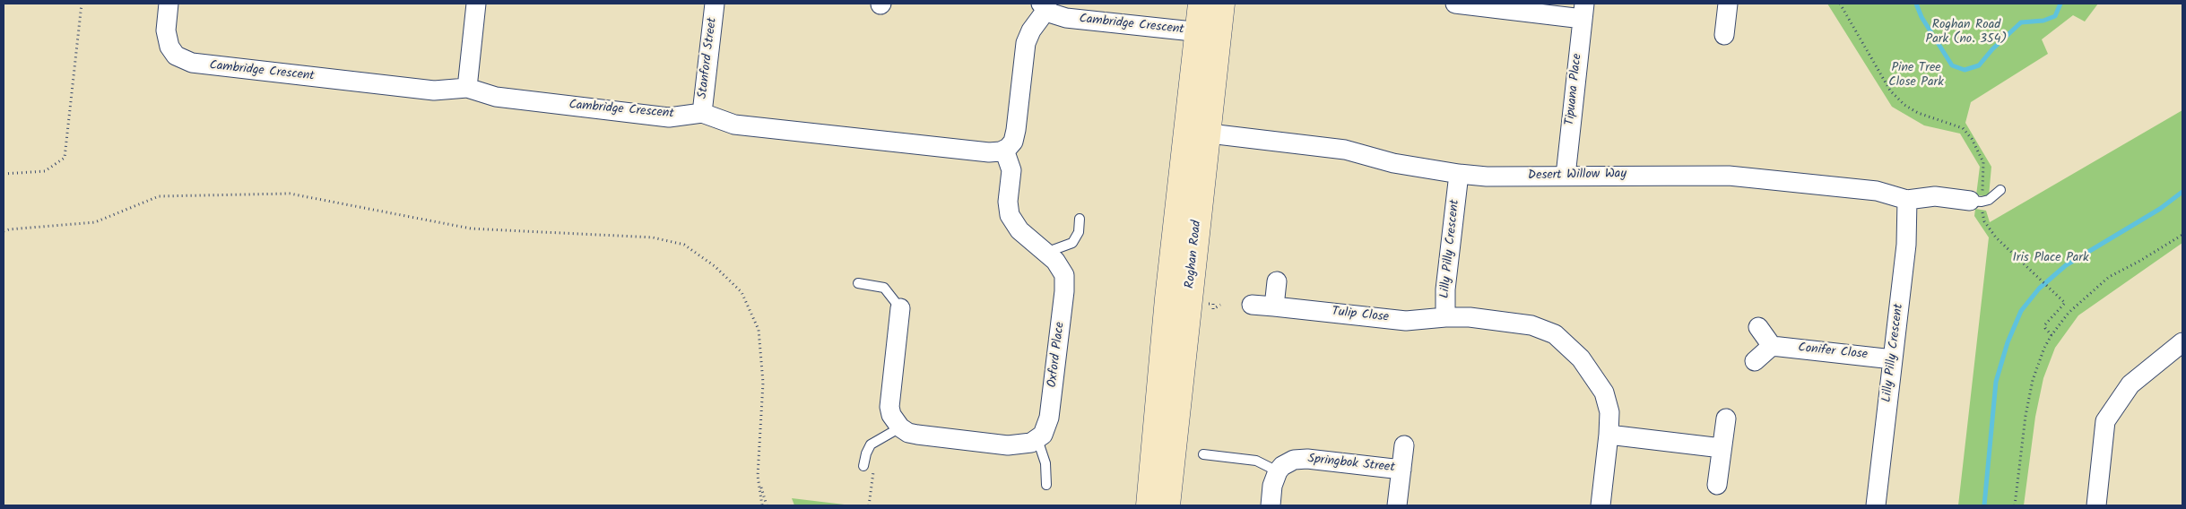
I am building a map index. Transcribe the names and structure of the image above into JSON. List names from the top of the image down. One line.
{"streets":{"main road":["Roghan Road"],"street":["Cambridge Crescent","Stanford Street","Tipuana Place","Desert Willow Way","Lilly Pilly Crescent","Tulip Close","Conifer Close","Oxford Place","Springbok Street"]},"crossings":[["Cambridge Crescent","Stanford Street"],["Cambridge Crescent","Roghan Road"],["Cambridge Crescent","Oxford Place"],["Tipuana Place","Desert Willow Way"],["Desert Willow Way","Lilly Pilly Crescent"],["Desert Willow Way","Roghan Road"],["Lilly Pilly Crescent","Tulip Close"],["Lilly Pilly Crescent","Conifer Close"]],"parks":["Roghan Road Park (no. 354)","Pine Tree Close Park","Iris Place Park"]}
